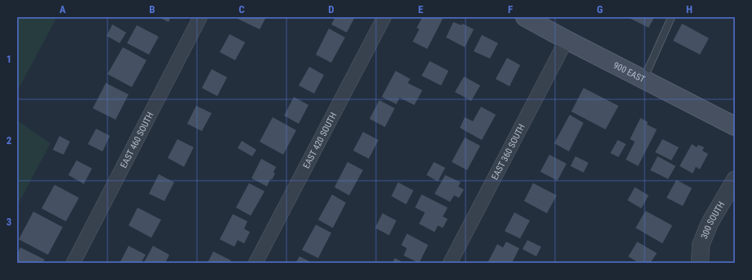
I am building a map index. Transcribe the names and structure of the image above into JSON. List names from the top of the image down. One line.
{"streets":{"main road":["900 EAST"],"street":["EAST 460 SOUTH","EAST 420 SOUTH","EAST 360 SOUTH","300 SOUTH"]},"crossings":[["900 EAST","EAST 360 SOUTH"]],"grid":{"columns":["A","B","C","D","E","F","G","H"],"rows":["1","2","3"]}}
